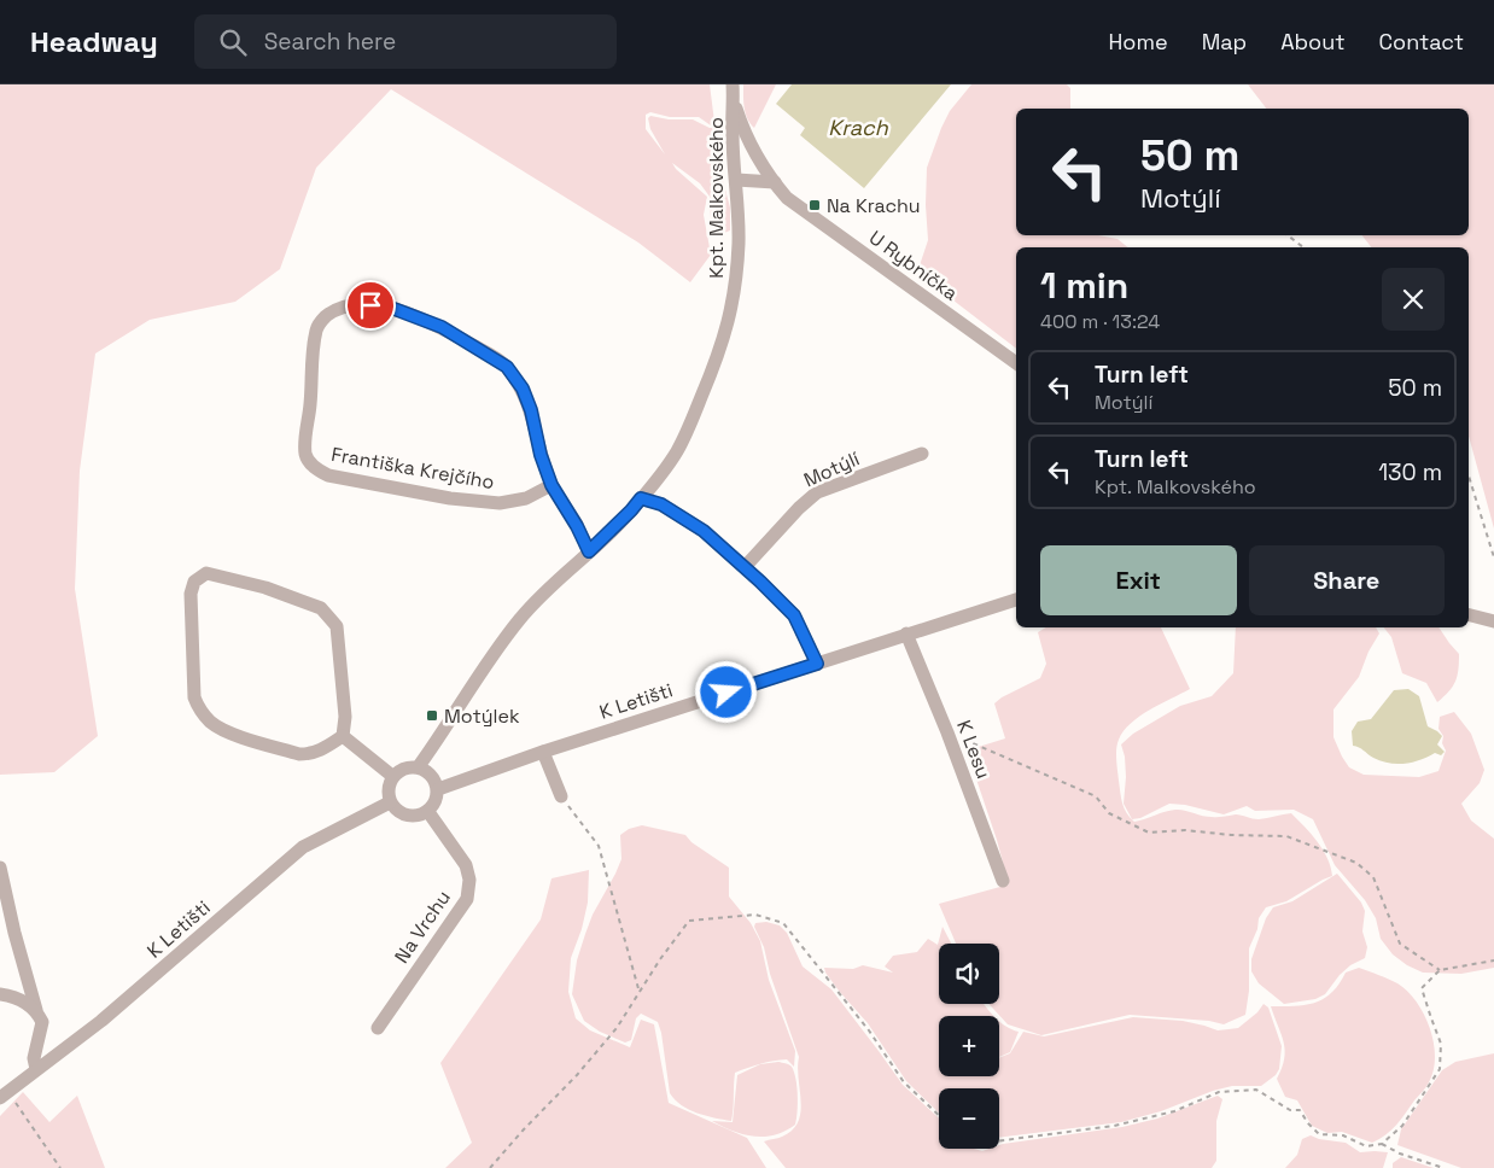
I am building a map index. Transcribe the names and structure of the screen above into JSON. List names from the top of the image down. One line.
{"streets":{"street":["Kpt. Malkovského","U Rybníčka","Františka Krejčího","Motýlí","K Letišti","K Lesu","Na Vrchu"]},"crossings":[["Kpt. Malkovského","U Rybníčka"],["Kpt. Malkovského","Františka Krejčího"],["Kpt. Malkovského","K Letišti"],["Kpt. Malkovského","Na Vrchu"],["K Letišti","K Lesu"],["K Letišti","Na Vrchu"]],"water":["Krach"],"places":{"transit":["Na Krachu","Motýlek"]},"page":{"header":"Headway","search":"Search here","nav":["Home","Map","About","Contact"],"turn":["50 m","Motýlí"],"heading":["1 min","400 m · 13:24"],"list":[{"name":"Turn left","note":"Motýlí","value":"50 m"},{"name":"Turn left","note":"Kpt. Malkovského","value":"130 m"}],"buttons":["Exit","Share"],"map_buttons":["+","−"]}}
